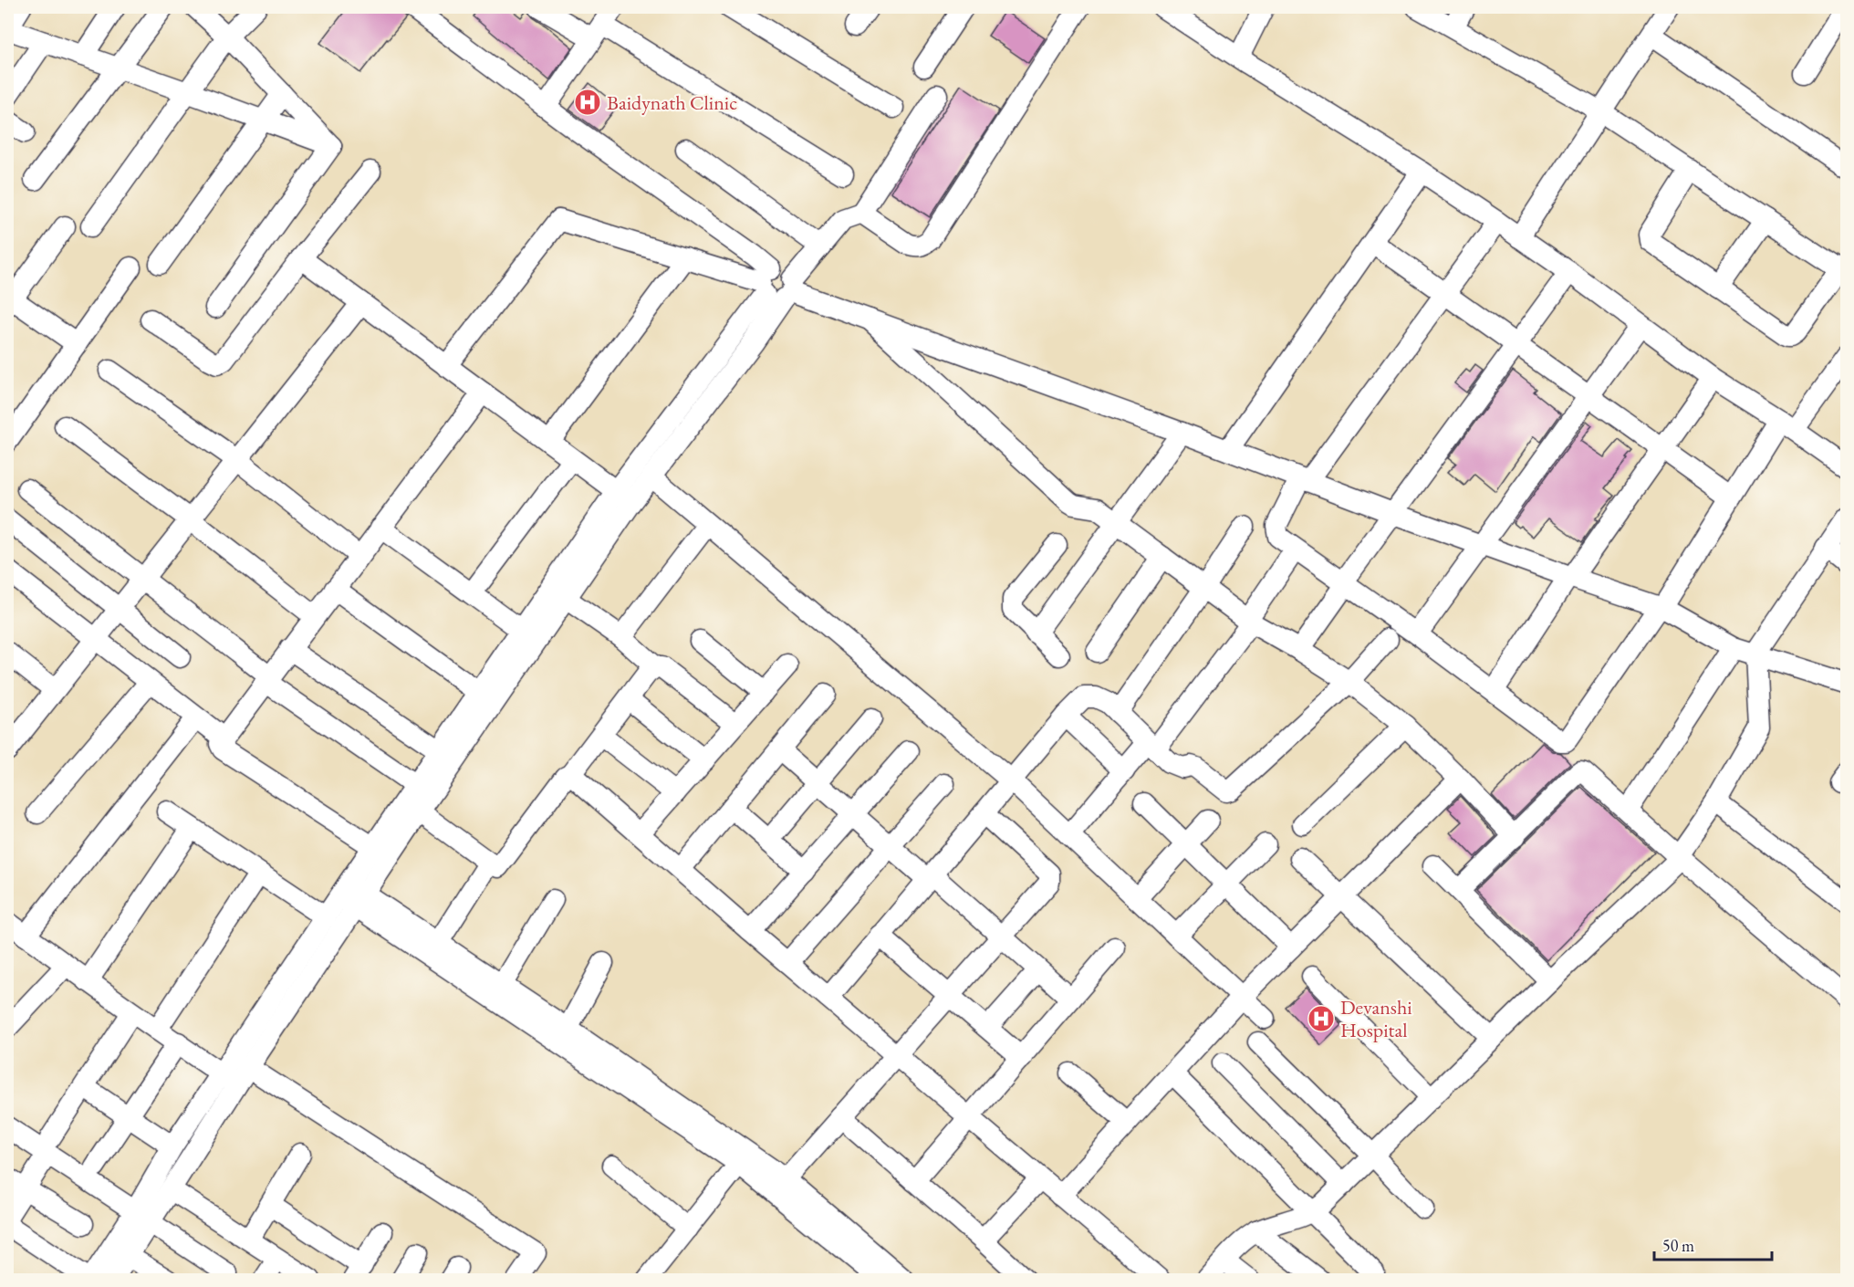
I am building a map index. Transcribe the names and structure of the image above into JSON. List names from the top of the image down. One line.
{"places":{"hospital":["Baidynath Clinic","Devanshi Hospital"]},"scale_bar":"50 m"}
